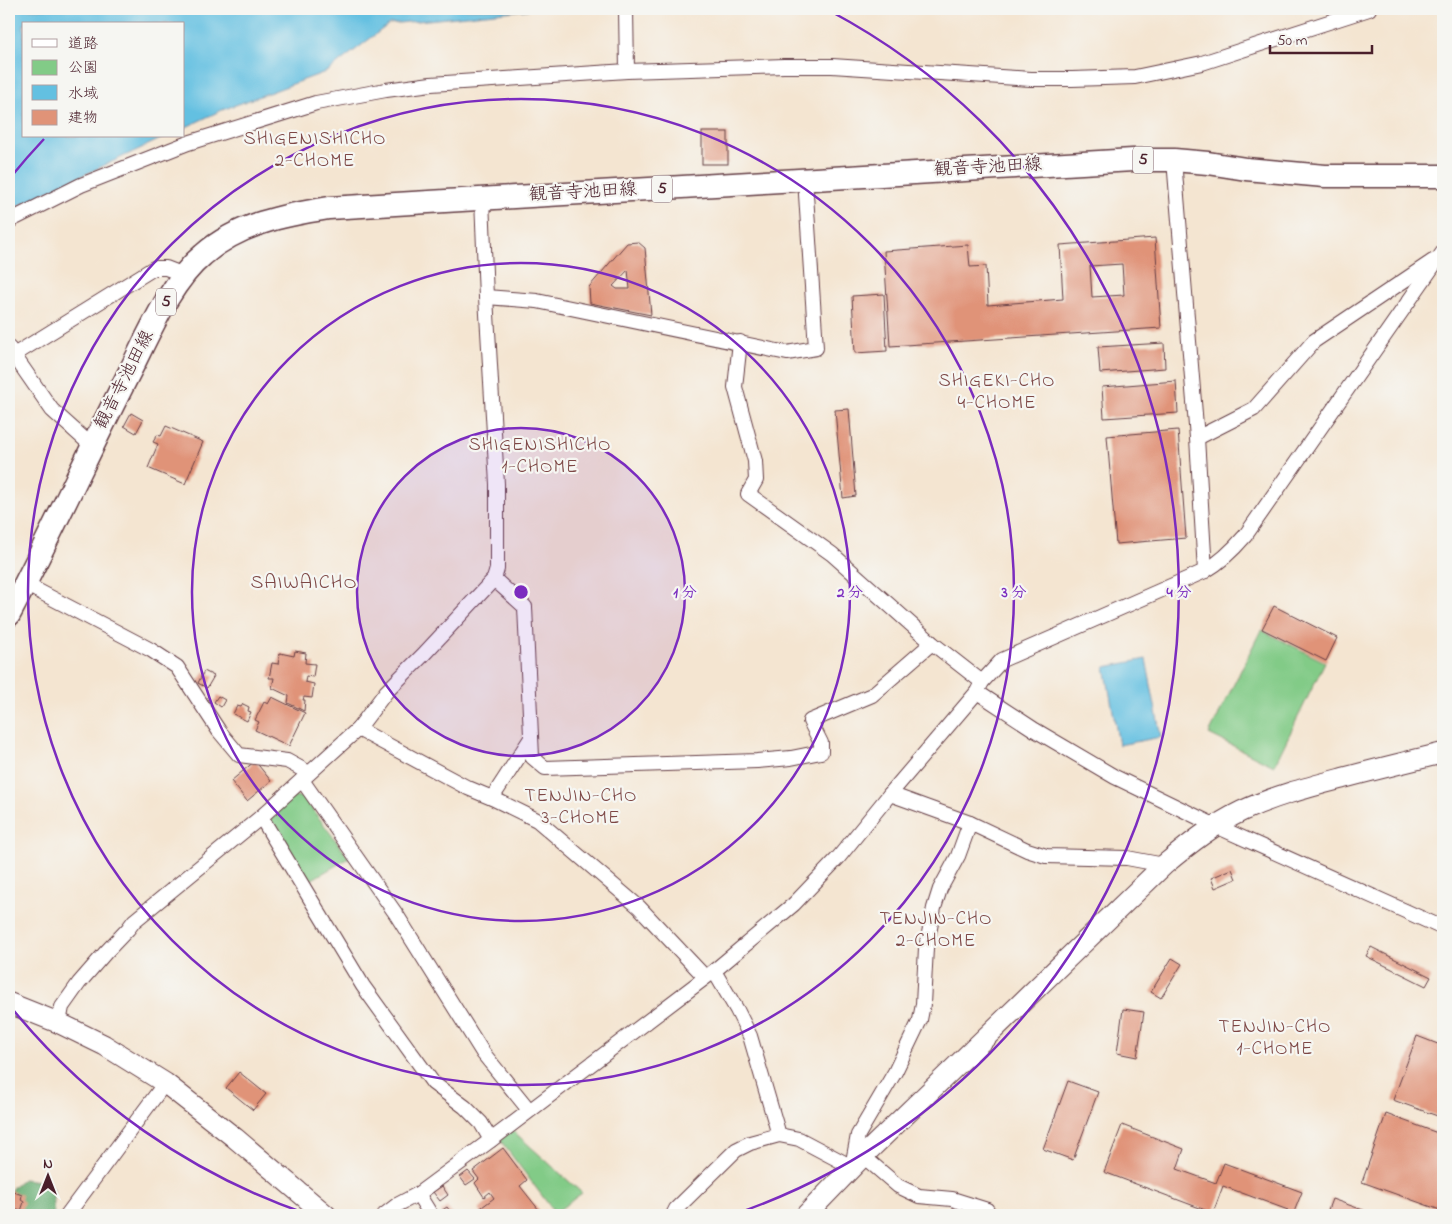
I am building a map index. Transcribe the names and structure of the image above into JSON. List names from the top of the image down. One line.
{"streets":{"main road":["5","観音寺池田線"]},"districts":["SHIGENISHICHO 2-CHOME","SHIGEKI-CHO 4-CHOME","SHIGENISHICHO 1-CHOME","SAIWAICHO","TENJIN-CHO 3-CHOME","TENJIN-CHO 2-CHOME","TENJIN-CHO 1-CHOME"],"legend":["道路","公園","水域","建物"],"scale_bar":"50 m","north":"top","rings":["1 分","2 分","3 分","4 分"]}
